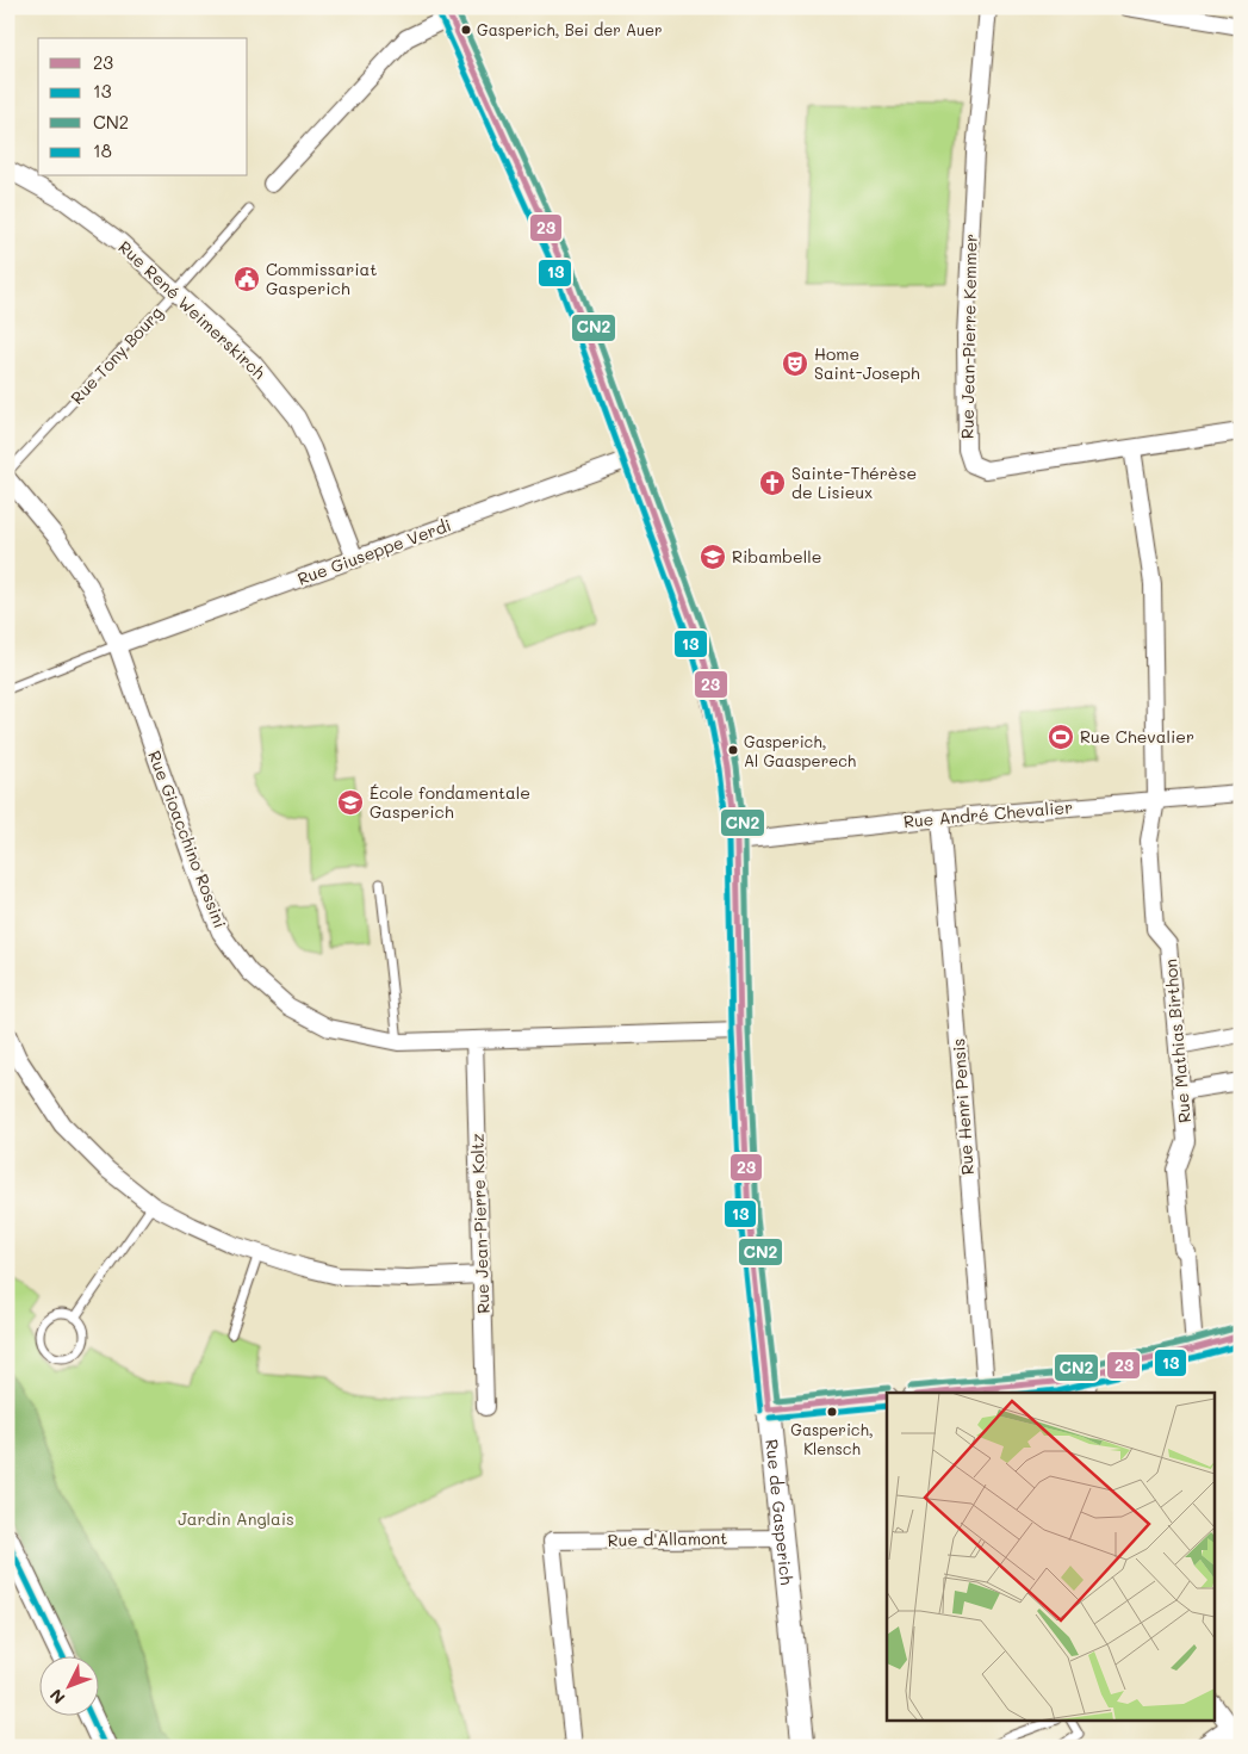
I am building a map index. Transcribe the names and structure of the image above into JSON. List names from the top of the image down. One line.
{"streets":{"street":["Rue René Weimerskirch","Rue Jean-Pierre Kemmer","Rue Giuseppe Verdi","Rue André Chevalier","Rue Gioacchino Rossini","Rue Mathias Birthon","Rue Henri Pensis","Rue Jean-Pierre Koltz","Rue de Gasperich","Rue d'Allamont"],"lane":["Rue Tony Bourg"]},"crossings":[["Rue René Weimerskirch","Rue Tony Bourg"],["Rue René Weimerskirch","Rue Giuseppe Verdi"],["Rue Jean-Pierre Kemmer","Rue Mathias Birthon"],["Rue Giuseppe Verdi","Rue Gioacchino Rossini"],["Rue Giuseppe Verdi","Rue de Gasperich"],["Rue André Chevalier","Rue Mathias Birthon"],["Rue André Chevalier","Rue Henri Pensis"],["Rue André Chevalier","Rue de Gasperich"],["Rue Gioacchino Rossini","Rue Jean-Pierre Koltz"],["Rue Gioacchino Rossini","Rue de Gasperich"],["Rue de Gasperich","Rue d'Allamont"]],"parks":["Jardin Anglais"],"places":{"other":["Gasperich, Bei der Auer","Gasperich, Al Gaasperech","Gasperich, Klensch"],"public building":["Commissariat Gasperich"],"theatre":["Home Saint-Joseph"],"church":["Sainte-Thérèse de Lisieux"],"school or university":["Ribambelle","École fondamentale Gasperich"],"sports":["Rue Chevalier"]},"lines":["transit line 23","transit line CN2","transit line 13","transit line 18"],"legend":["23","13","CN2","18"],"north":"bottom left"}
